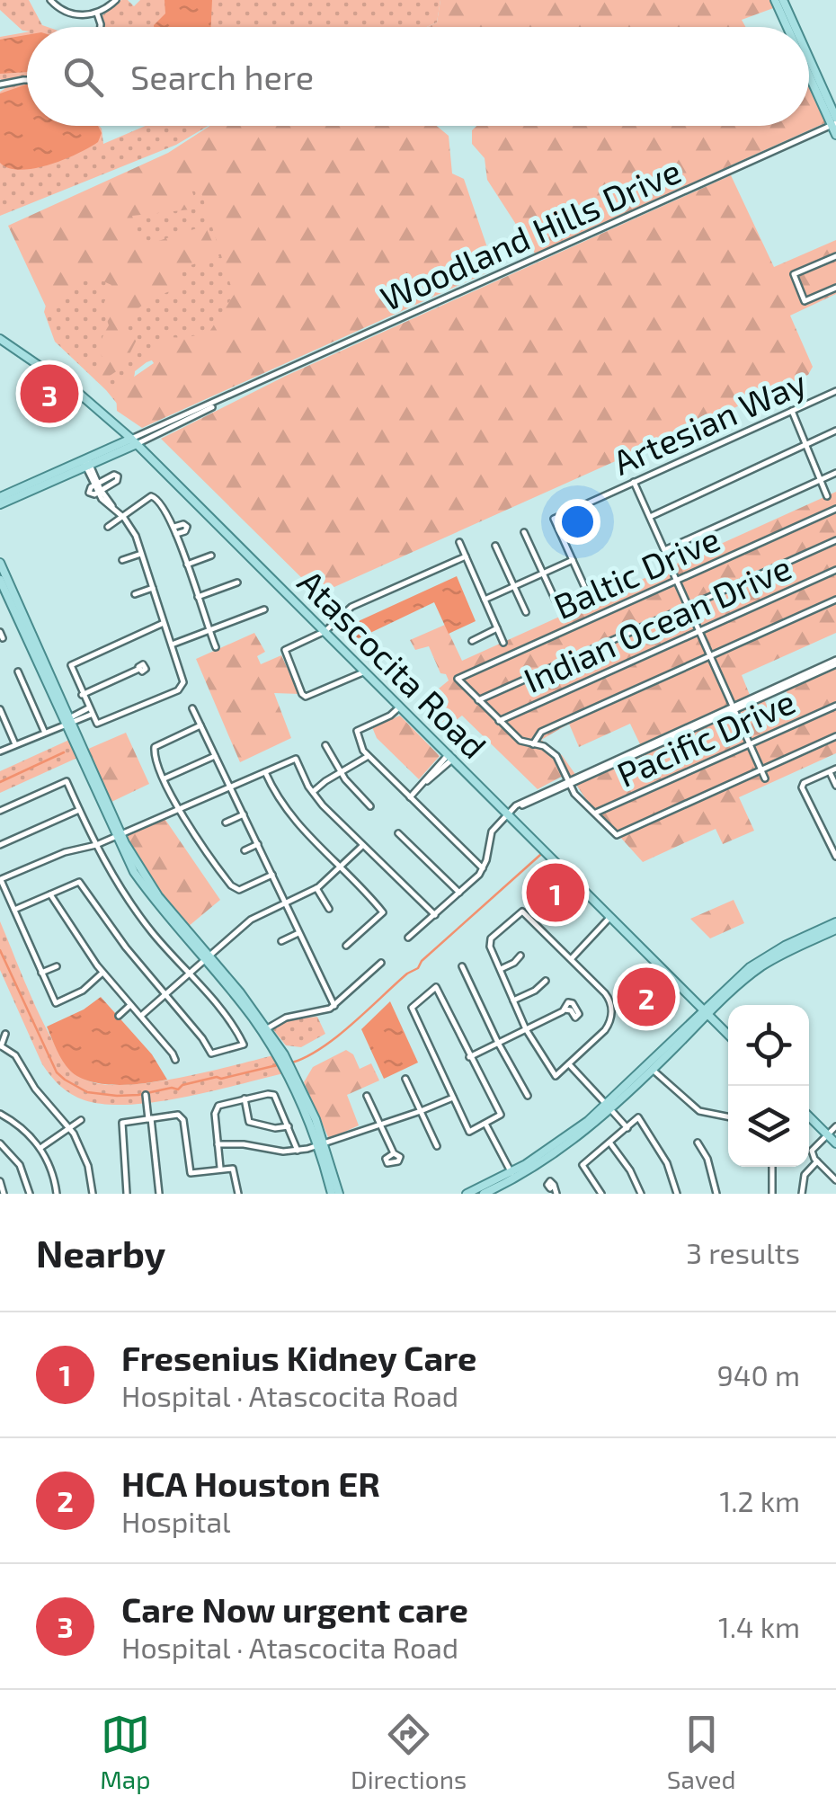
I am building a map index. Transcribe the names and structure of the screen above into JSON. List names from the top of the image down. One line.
{"streets":{"main road":["Woodland Hills Drive","Atascocita Road"],"street":["Artesian Way","Baltic Drive","Indian Ocean Drive","Pacific Drive"]},"crossings":[["Woodland Hills Drive","Atascocita Road"]],"page":{"search":"Search here","pins":["3","1","2"],"heading":["Nearby","3 results"],"list":[{"mark":"1","name":"Fresenius Kidney Care","note":"Hospital · Atascocita Road","value":"940 m"},{"mark":"2","name":"HCA Houston ER","note":"Hospital","value":"1.2 km"},{"mark":"3","name":"Care Now urgent care","note":"Hospital · Atascocita Road","value":"1.4 km"}],"nav":["Map","Directions","Saved"]}}
